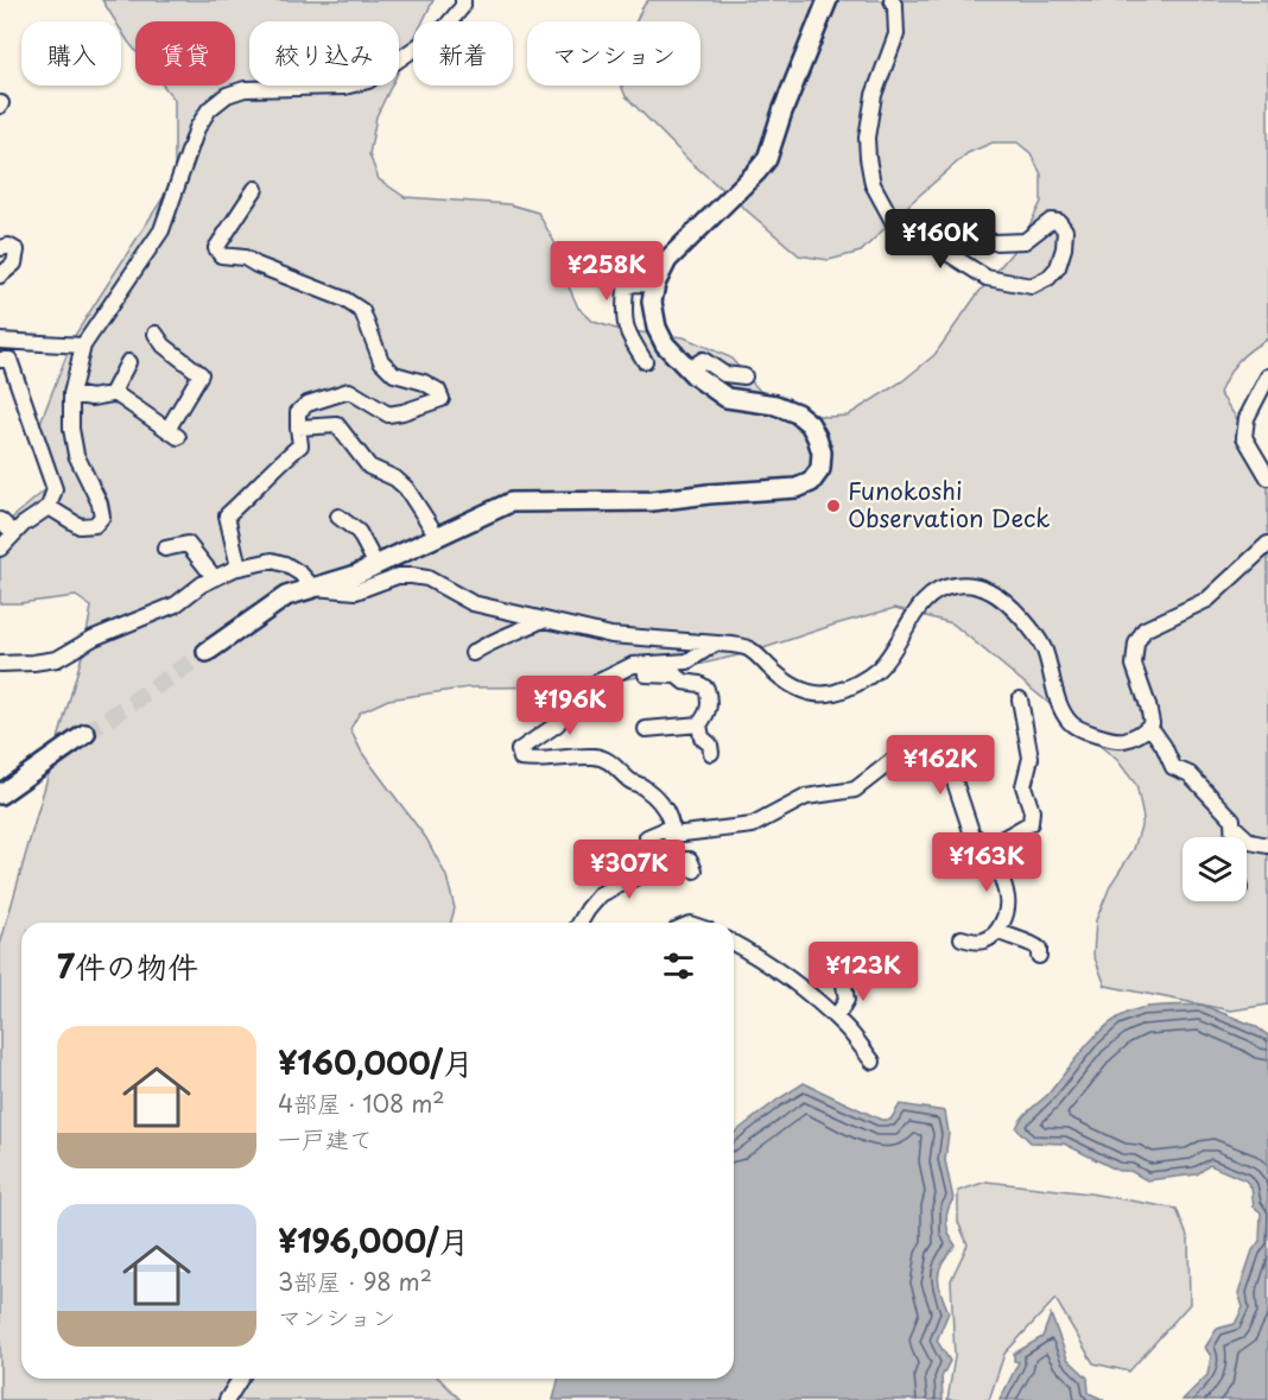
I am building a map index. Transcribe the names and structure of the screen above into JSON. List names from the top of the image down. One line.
{"places":["Funokoshi Observation Deck"],"page":{"chip":["購入","賃貸","絞り込み","新着","マンション"],"price":["¥160K","¥258K","¥196K","¥162K","¥163K","¥307K","¥123K"],"heading":"7件の物件","list":[{"name":"¥160,000/月","note":"4部屋 · 108 m² · 一戸建て"},{"name":"¥196,000/月","note":"3部屋 · 98 m² · マンション"}]}}
